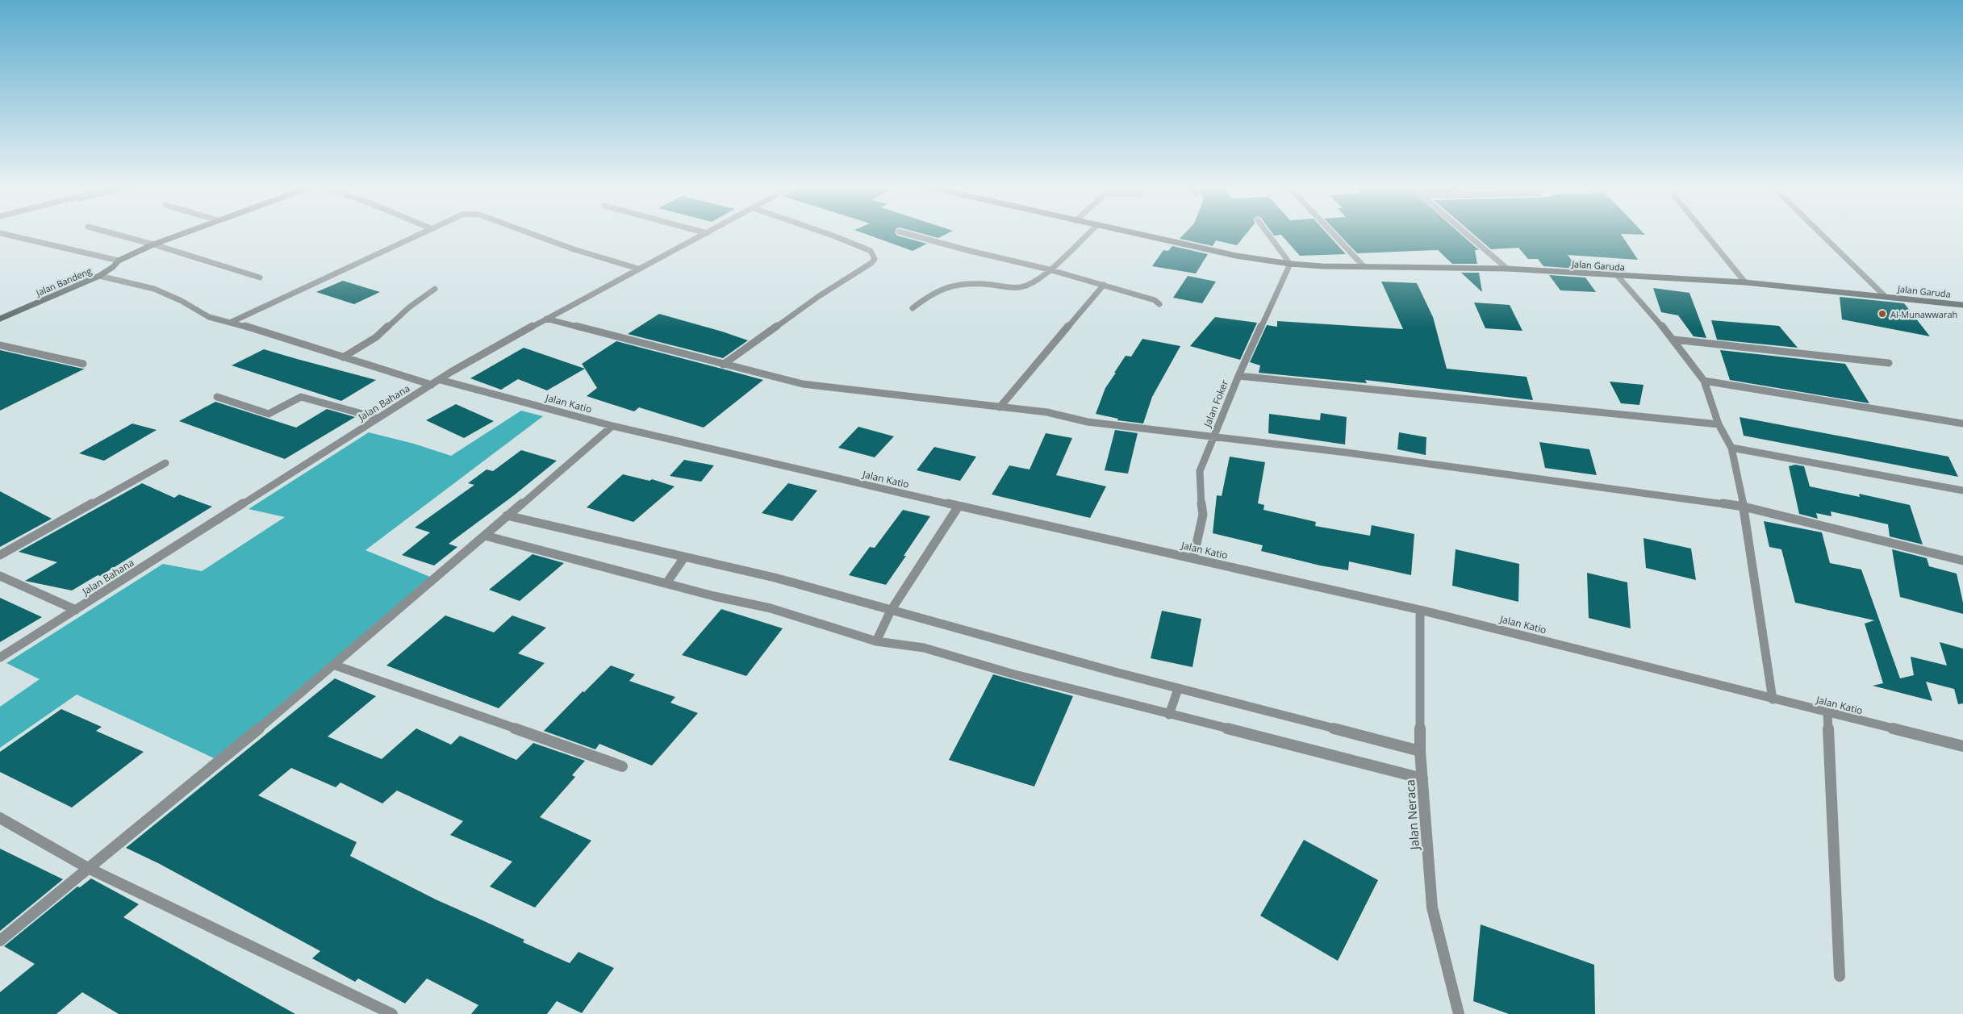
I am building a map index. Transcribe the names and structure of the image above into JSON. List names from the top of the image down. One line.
{"streets":{"street":["Jalan Garuda","Jalan Bandeng","Jalan Bahana","Jalan Katio","Jalan Foker","Jalan Neraca"]},"crossings":[["Jalan Garuda","Jalan Foker"],["Jalan Bahana","Jalan Katio"],["Jalan Katio","Jalan Foker"],["Jalan Katio","Jalan Neraca"]],"places":["Al-Munawwarah"]}
